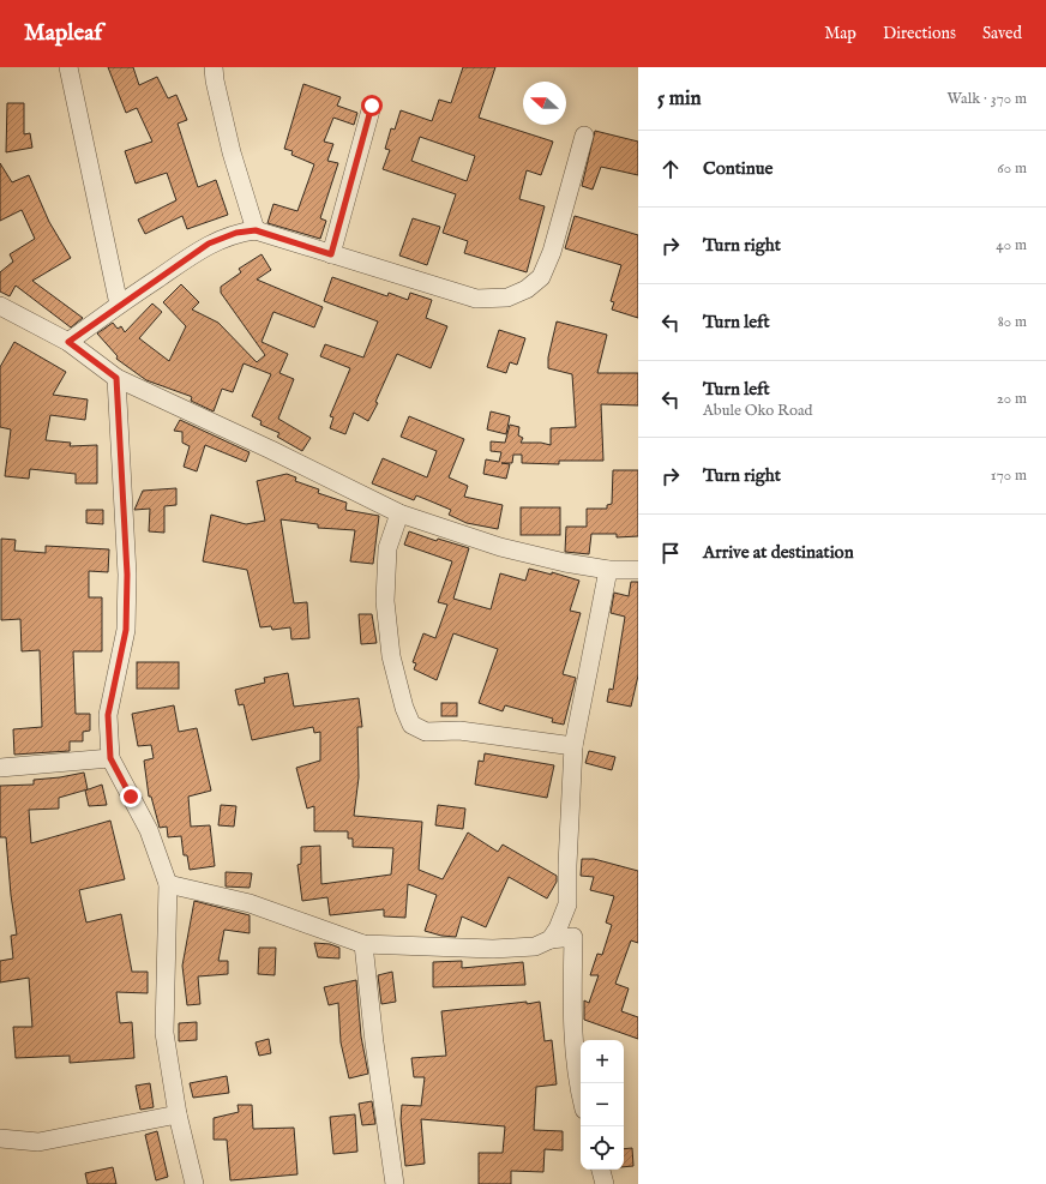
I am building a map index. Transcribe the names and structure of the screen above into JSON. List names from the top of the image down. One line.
{"north":"left","page":{"header":"Mapleaf","nav":["Map","Directions","Saved"],"heading":["5 min","Walk · 370 m"],"list":[["Continue","60 m"],["Turn right","40 m"],["Turn left","80 m"],["Turn left","Abule Oko Road","20 m"],["Turn right","170 m"],"Arrive at destination"],"map_buttons":["+","−"]}}
